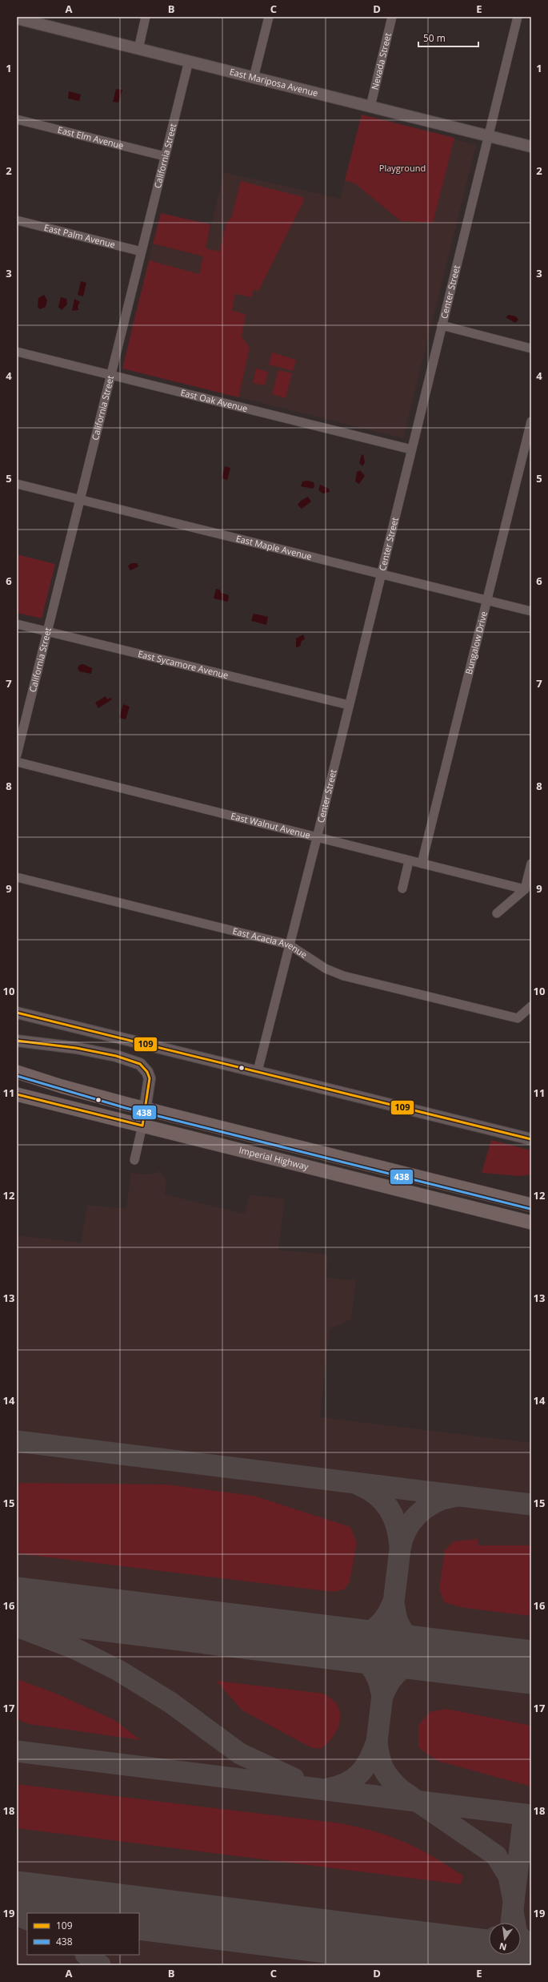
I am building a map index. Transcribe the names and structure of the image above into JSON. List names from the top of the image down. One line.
{"streets":{"main road":["Imperial Highway"],"street":["Nevada Street","East Mariposa Avenue","East Elm Avenue","California Street","East Palm Avenue","Center Street","East Oak Avenue","East Maple Avenue","Bungalow Drive","East Sycamore Avenue","East Walnut Avenue","East Acacia Avenue"]},"crossings":[["Nevada Street","East Mariposa Avenue"],["East Mariposa Avenue","California Street"],["East Mariposa Avenue","Center Street"],["East Elm Avenue","California Street"],["California Street","East Palm Avenue"],["California Street","East Oak Avenue"],["California Street","East Maple Avenue"],["California Street","East Sycamore Avenue"],["Center Street","East Oak Avenue"],["Center Street","East Maple Avenue"],["Center Street","East Sycamore Avenue"],["Center Street","East Walnut Avenue"],["Center Street","East Acacia Avenue"],["East Maple Avenue","Bungalow Drive"],["Bungalow Drive","East Walnut Avenue"]],"parks":["Playground"],"lines":["transit line 109","transit line 438"],"legend":["109","438"],"scale_bar":"50 m","north":"bottom","grid":{"columns":["A","B","C","D","E"],"rows":["1","2","3","4","5","6","7","8","9","10","11","12","13","14","15","16","17","18","19"]}}
